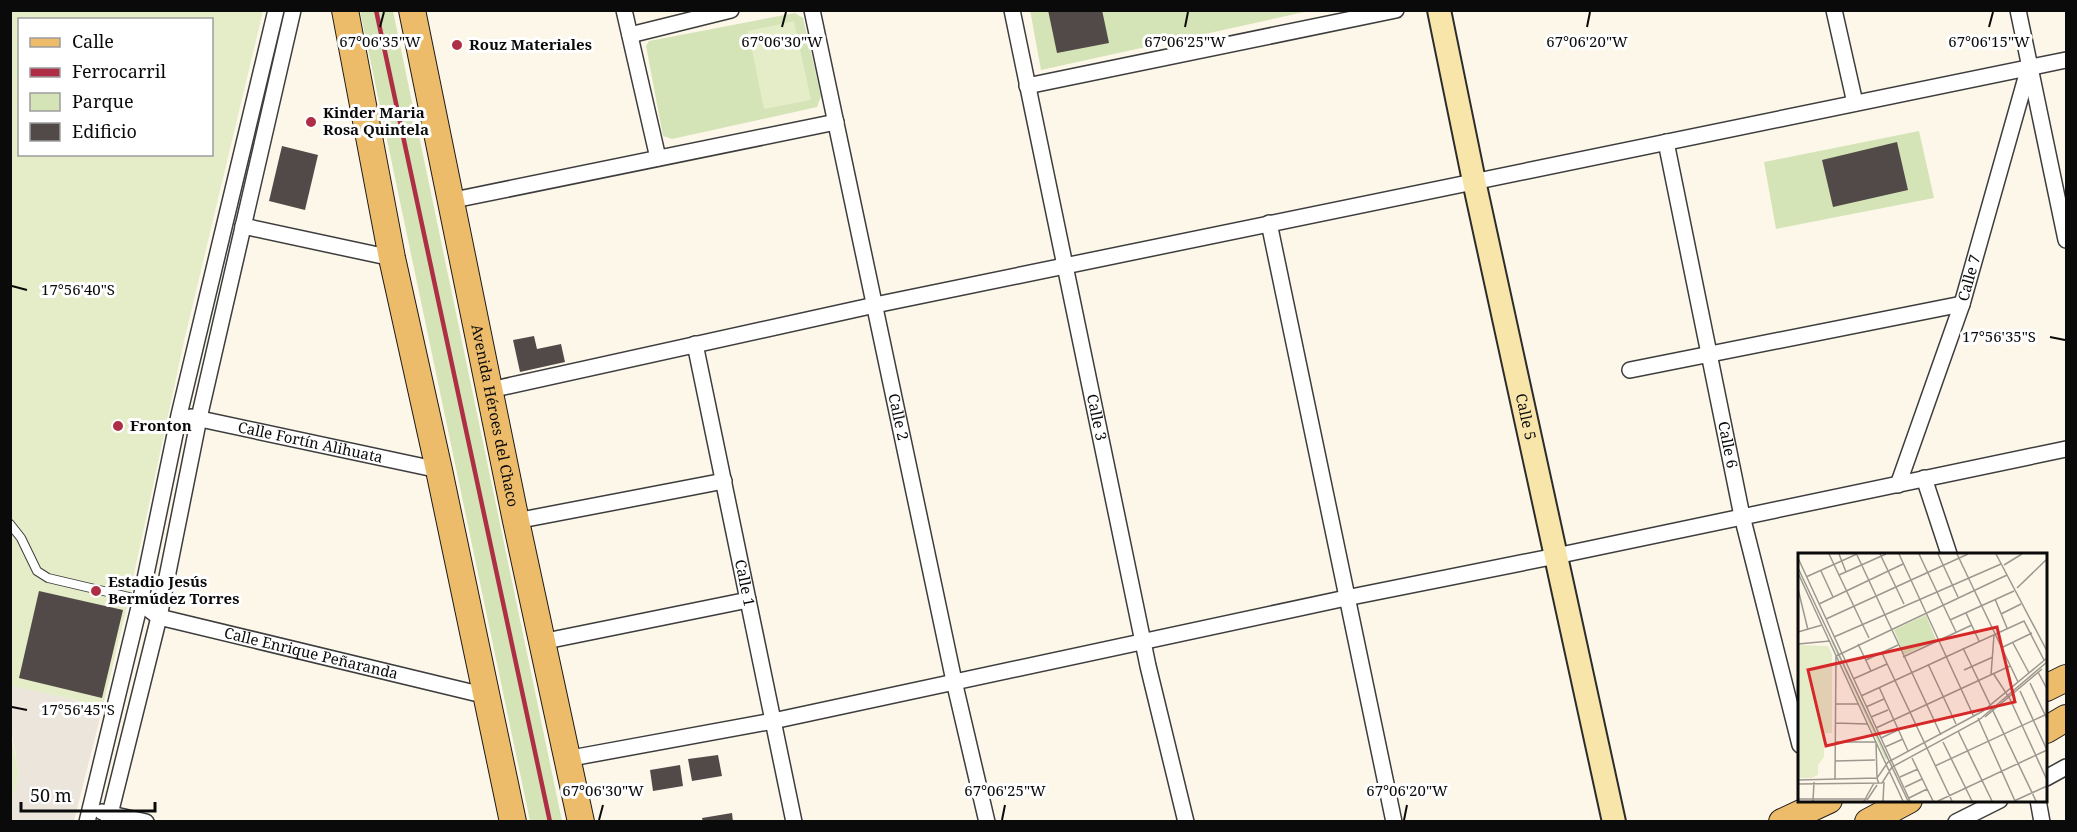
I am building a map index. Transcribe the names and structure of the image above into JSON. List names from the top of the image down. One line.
{"streets":{"main road":["Avenida Héroes del Chaco","Calle 5"],"street":["Calle 7","Calle 2","Calle 3","Calle Fortín Alihuata","Calle 6","Calle 1","Calle Enrique Peñaranda"]},"places":["Rouz Materiales","Kinder Maria Rosa Quintela","Fronton","Estadio Jesús Bermúdez Torres"],"legend":["Calle","Ferrocarril","Parque","Edificio"],"scale_bar":"50 m","coordinates":["67°06'35\"W","67°06'30\"W","67°06'25\"W","67°06'20\"W","67°06'15\"W","17°56'40\"S","17°56'35\"S","17°56'45\"S"]}
